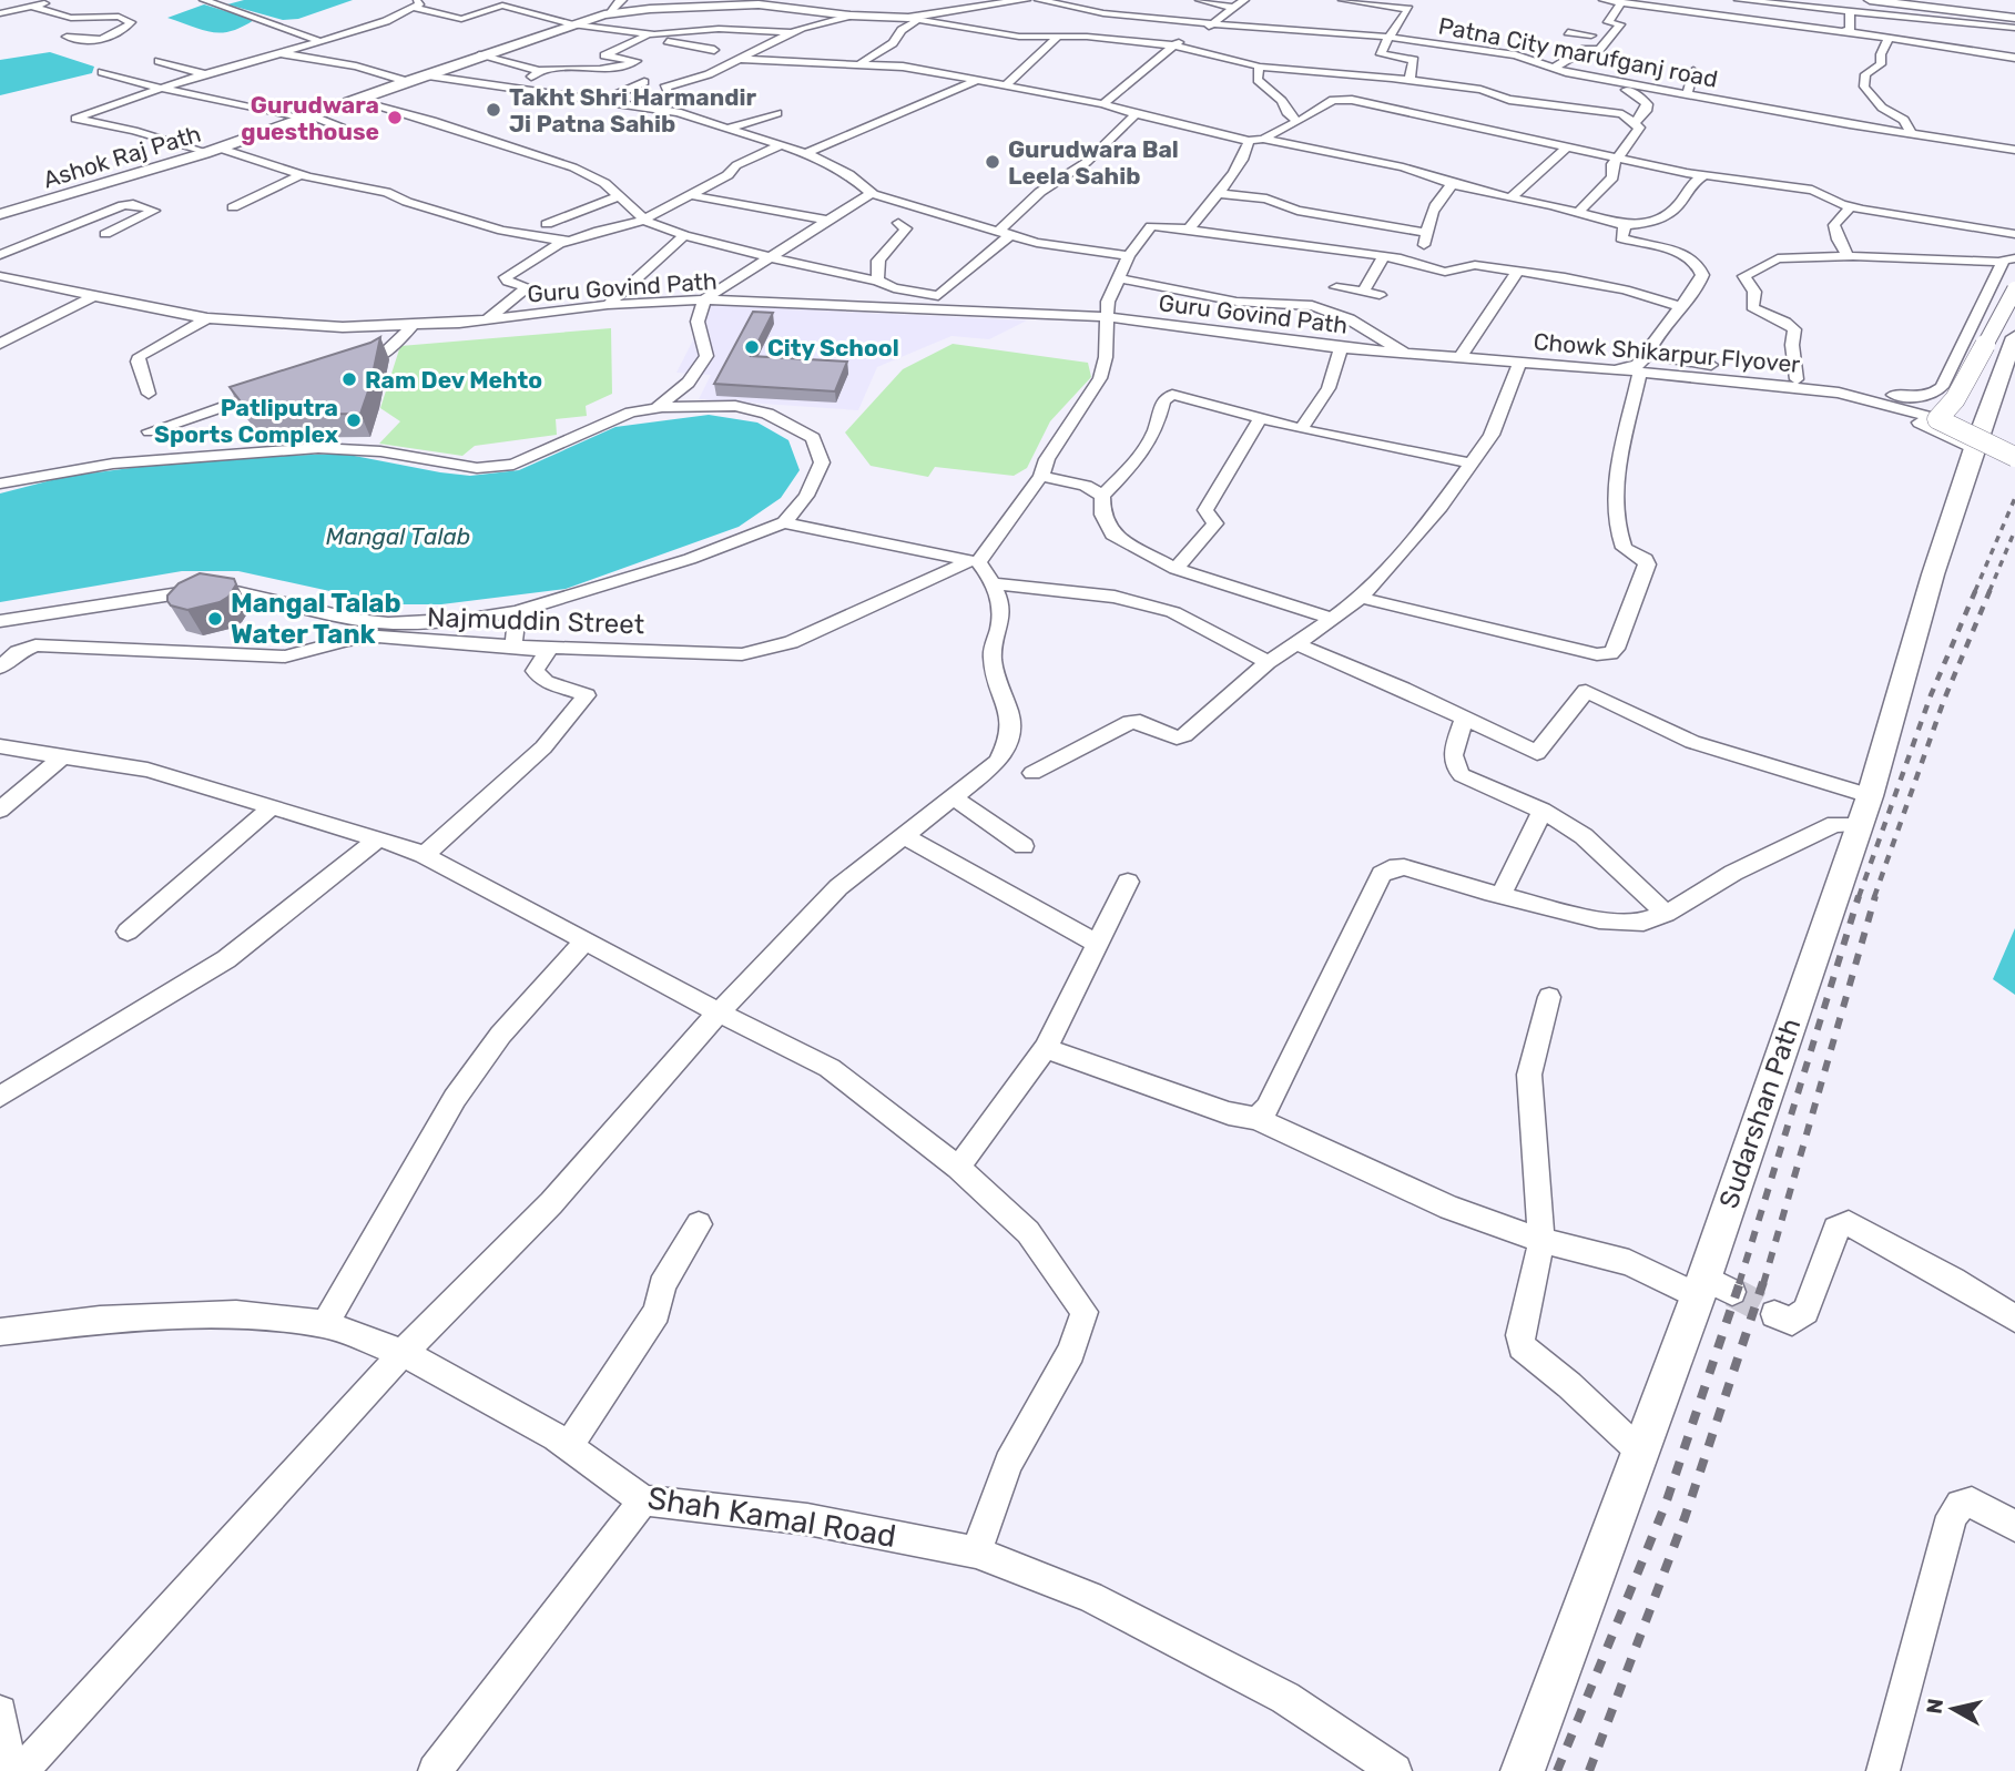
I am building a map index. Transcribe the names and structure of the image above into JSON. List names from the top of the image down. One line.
{"streets":{"main road":["Ashok Raj Path","Chowk Shikarpur Flyover","Sudarshan Path"],"street":["Patna City marufganj road","Guru Govind Path","Najmuddin Street","Shah Kamal Road"]},"crossings":[["Guru Govind Path","Chowk Shikarpur Flyover"]],"water":["Mangal Talab"],"places":["Takht Shri Harmandir Ji Patna Sahib","Gurudwara guesthouse","Gurudwara Bal Leela Sahib","City School","Ram Dev Mehto","Patliputra Sports Complex","Mangal Talab Water Tank"],"north":"left"}
